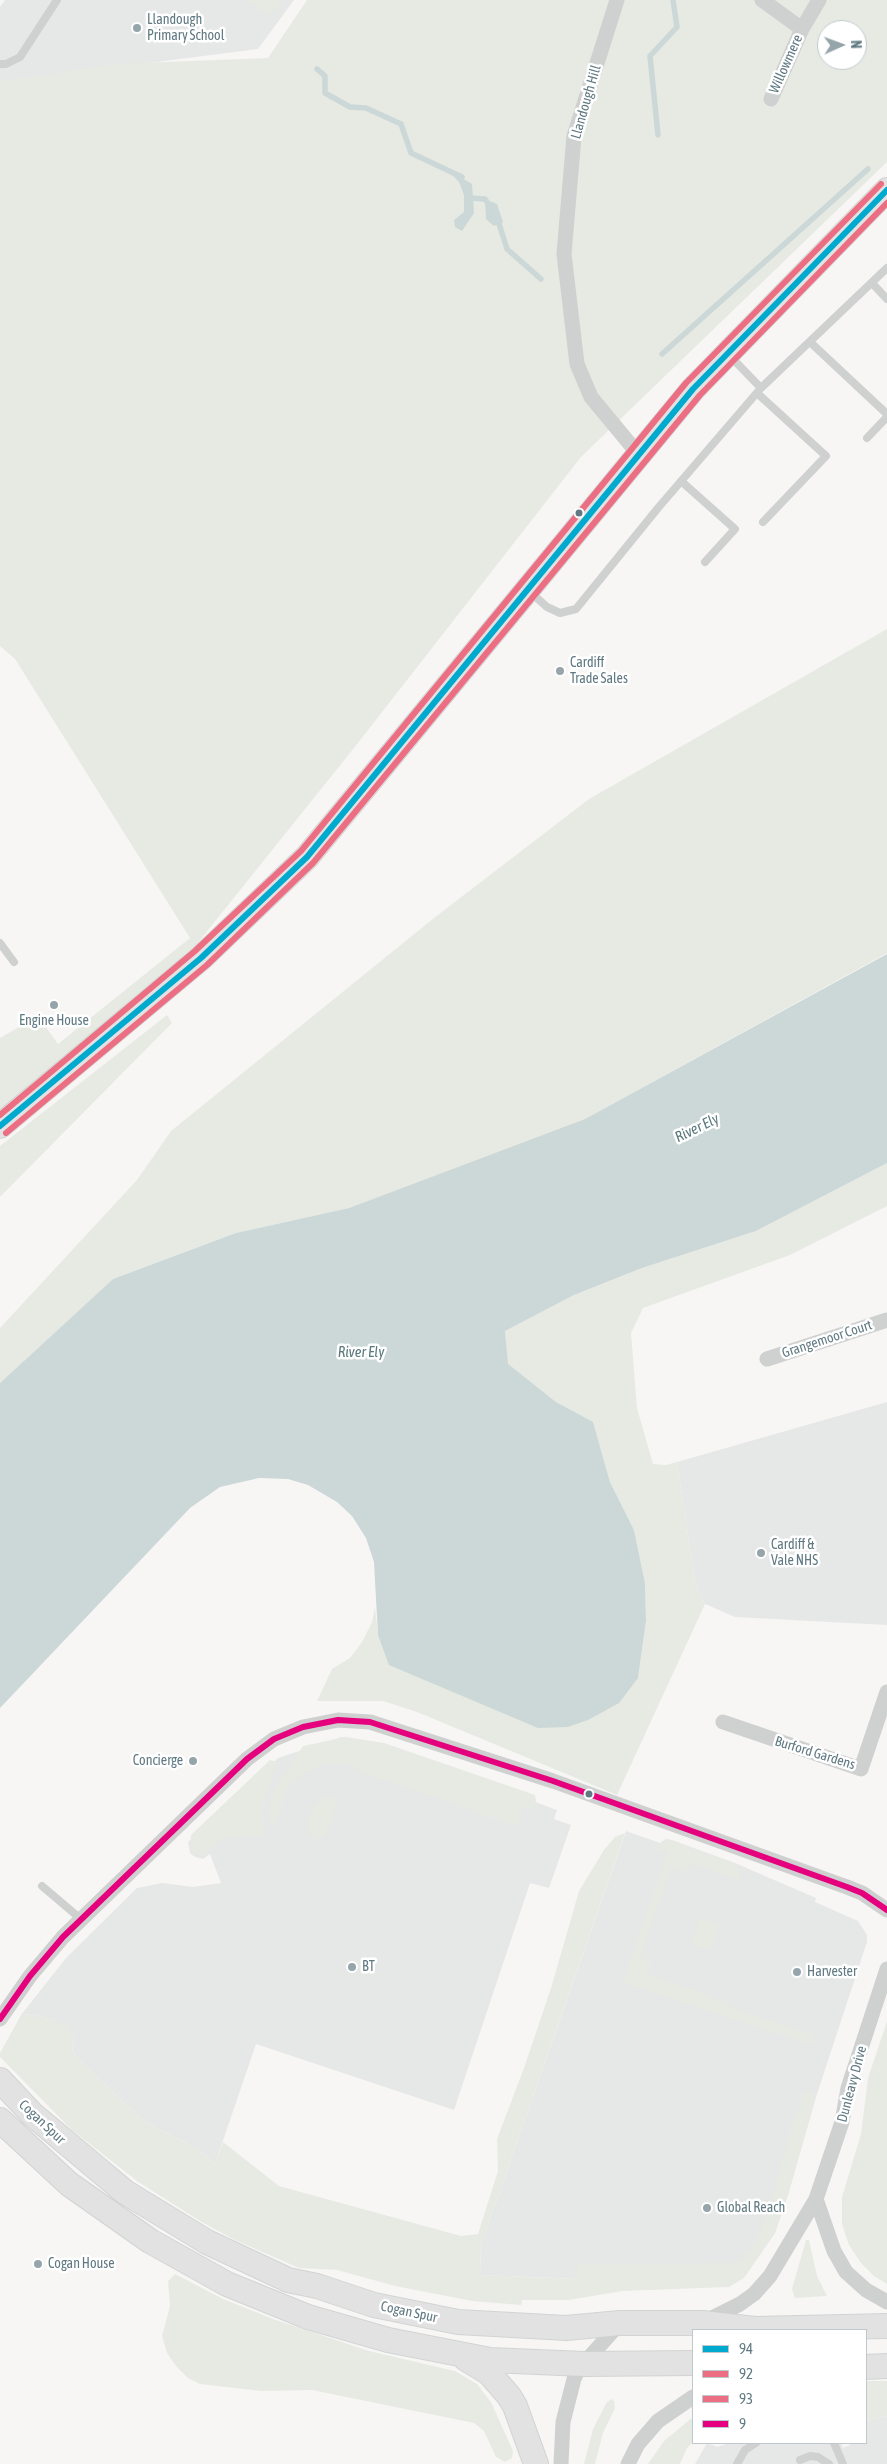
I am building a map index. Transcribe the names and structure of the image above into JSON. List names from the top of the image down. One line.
{"streets":{"main road":["Cogan Spur"],"street":["Willowmere","Llandough Hill","Grangemoor Court","Burford Gardens","Dunleavy Drive"]},"crossings":[["Dunleavy Drive","Cogan Spur"]],"water":["River Ely"],"places":["Llandough Primary School","Cardiff Trade Sales","Engine House","Cardiff & Vale NHS","Concierge","BT","Harvester","Global Reach","Cogan House"],"lines":["transit line 93","transit line 94","transit line 92","transit line 9"],"legend":["94","92","93","9"],"north":"right"}
